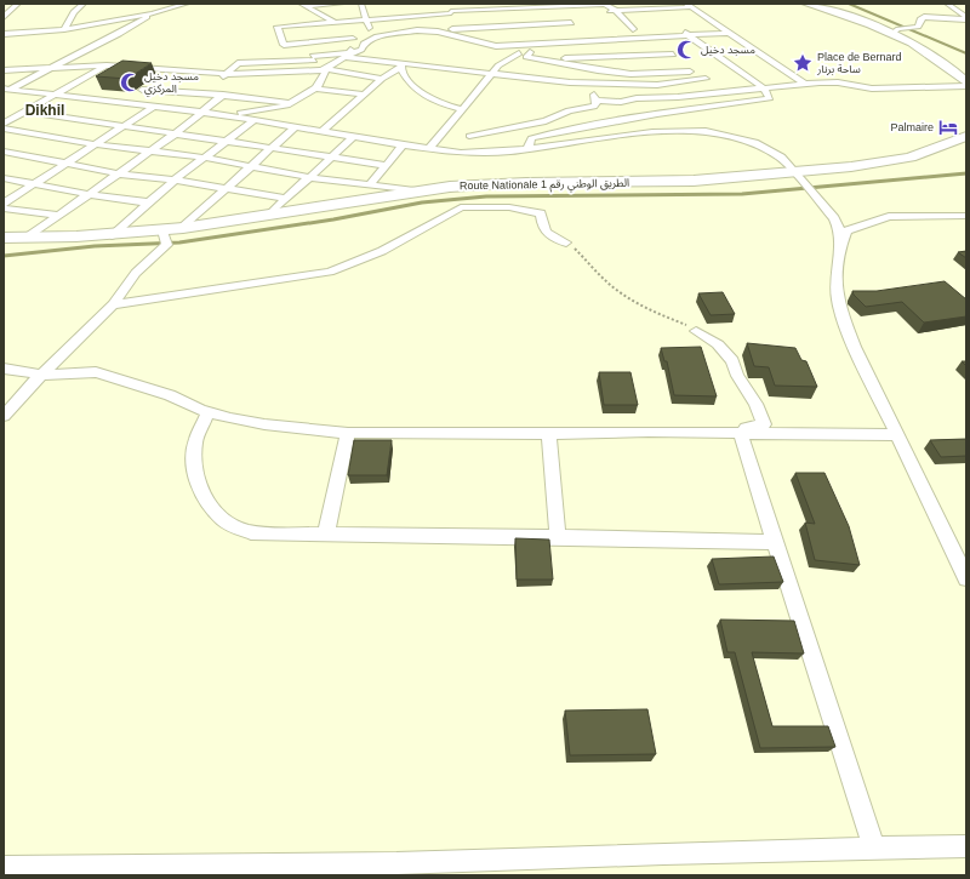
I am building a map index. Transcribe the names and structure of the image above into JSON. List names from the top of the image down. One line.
{"streets":{"highway":["Route Nationale الطريق الوطني رقم 1"]},"districts":["Dikhil"],"places":{"mosque":["مسجد دخيل","مسجد دخيل المركزي"],"place":["Place de Bernard ساحة برنار"],"hotel":["Palmaire"]}}
